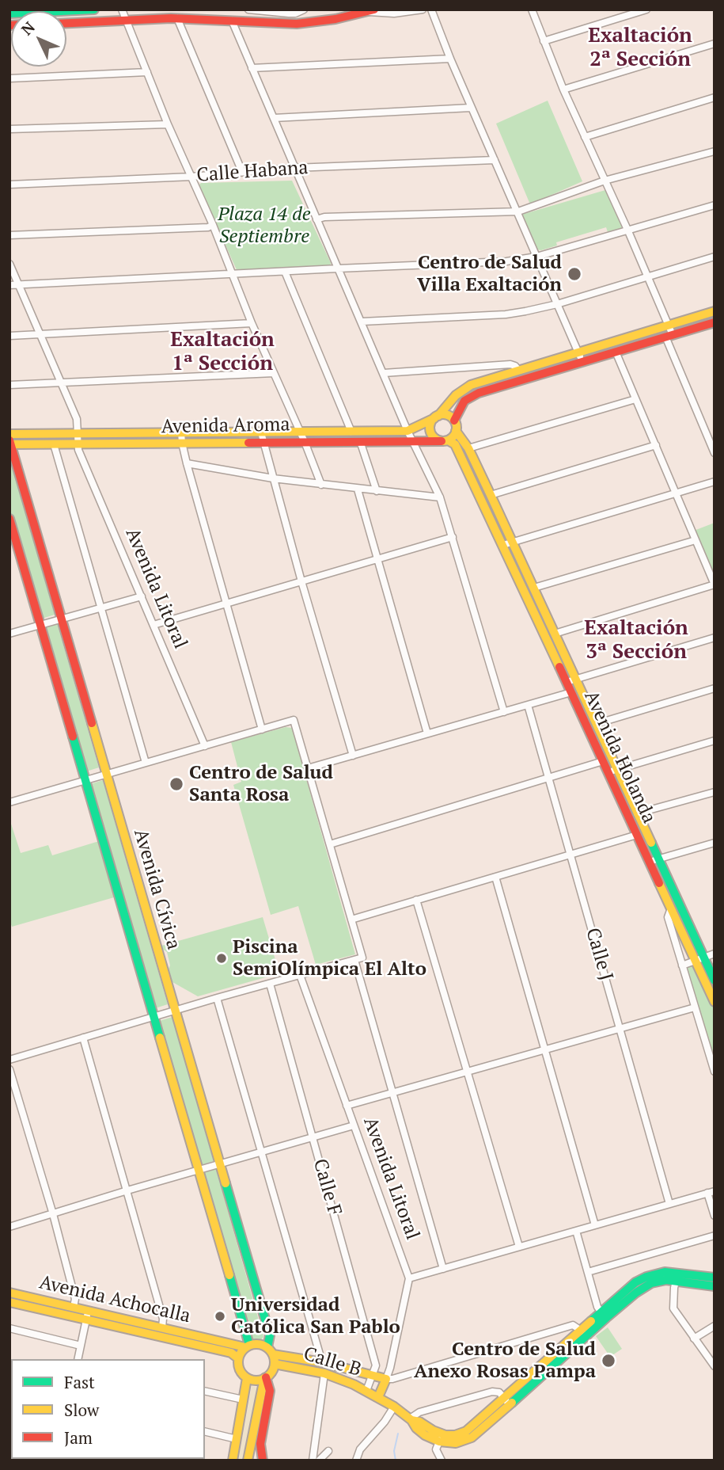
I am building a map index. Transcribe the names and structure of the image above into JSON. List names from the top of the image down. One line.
{"streets":{"street":["Calle Habana","Avenida Aroma","Avenida Litoral","Avenida Holanda","Avenida Cívica","Calle J","Calle F","Avenida Achocalla","Calle B"]},"crossings":[["Avenida Aroma","Avenida Litoral"],["Avenida Aroma","Avenida Holanda"],["Avenida Aroma","Avenida Cívica"],["Avenida Cívica","Avenida Achocalla"],["Avenida Cívica","Calle B"],["Calle F","Calle B"],["Avenida Achocalla","Calle B"]],"districts":["Exaltación 2ª Sección","Exaltación 1ª Sección","Exaltación 3ª Sección"],"parks":["Plaza 14 de Septiembre"],"places":["Centro de Salud Villa Exaltación","Centro de Salud Santa Rosa","Piscina SemiOlímpica El Alto","Universidad Católica San Pablo","Centro de Salud Anexo Rosas Pampa"],"legend":["Fast","Slow","Jam"],"north":"top left"}
